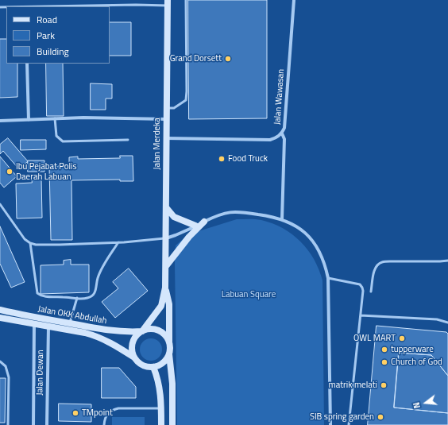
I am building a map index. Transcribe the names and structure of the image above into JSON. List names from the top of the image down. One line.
{"streets":{"main road":["Jalan Merdeka","Jalan OKK Abdullah"],"street":["Jalan Wawasan","Jalan Dewan"]},"crossings":[["Jalan Wawasan","Jalan Merdeka"],["Jalan Merdeka","Jalan OKK Abdullah"],["Jalan OKK Abdullah","Jalan Dewan"]],"parks":["Labuan Square"],"places":["Grand Dorsett","Food Truck","Ibu Pejabat Polis Daerah Labuan","OWL MART","tupperware","Church of God","matrik melati","TMpoint","SIB spring garden"],"legend":["Road","Park","Building"],"north":"left"}
